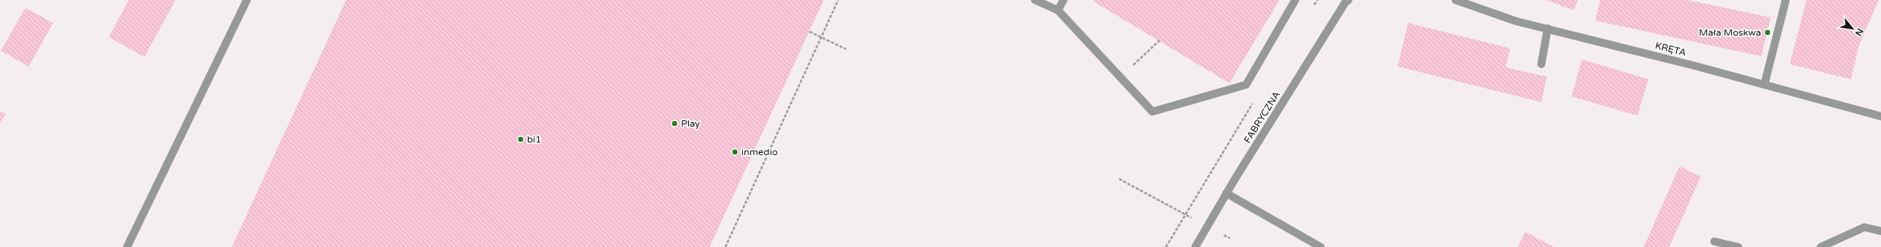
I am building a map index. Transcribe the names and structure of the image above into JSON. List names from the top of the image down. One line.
{"streets":{"street":["KRĘTA","FABRYCZNA"]},"places":["Mała Moskwa","Play","bi1","inmedio"],"north":"bottom right"}
